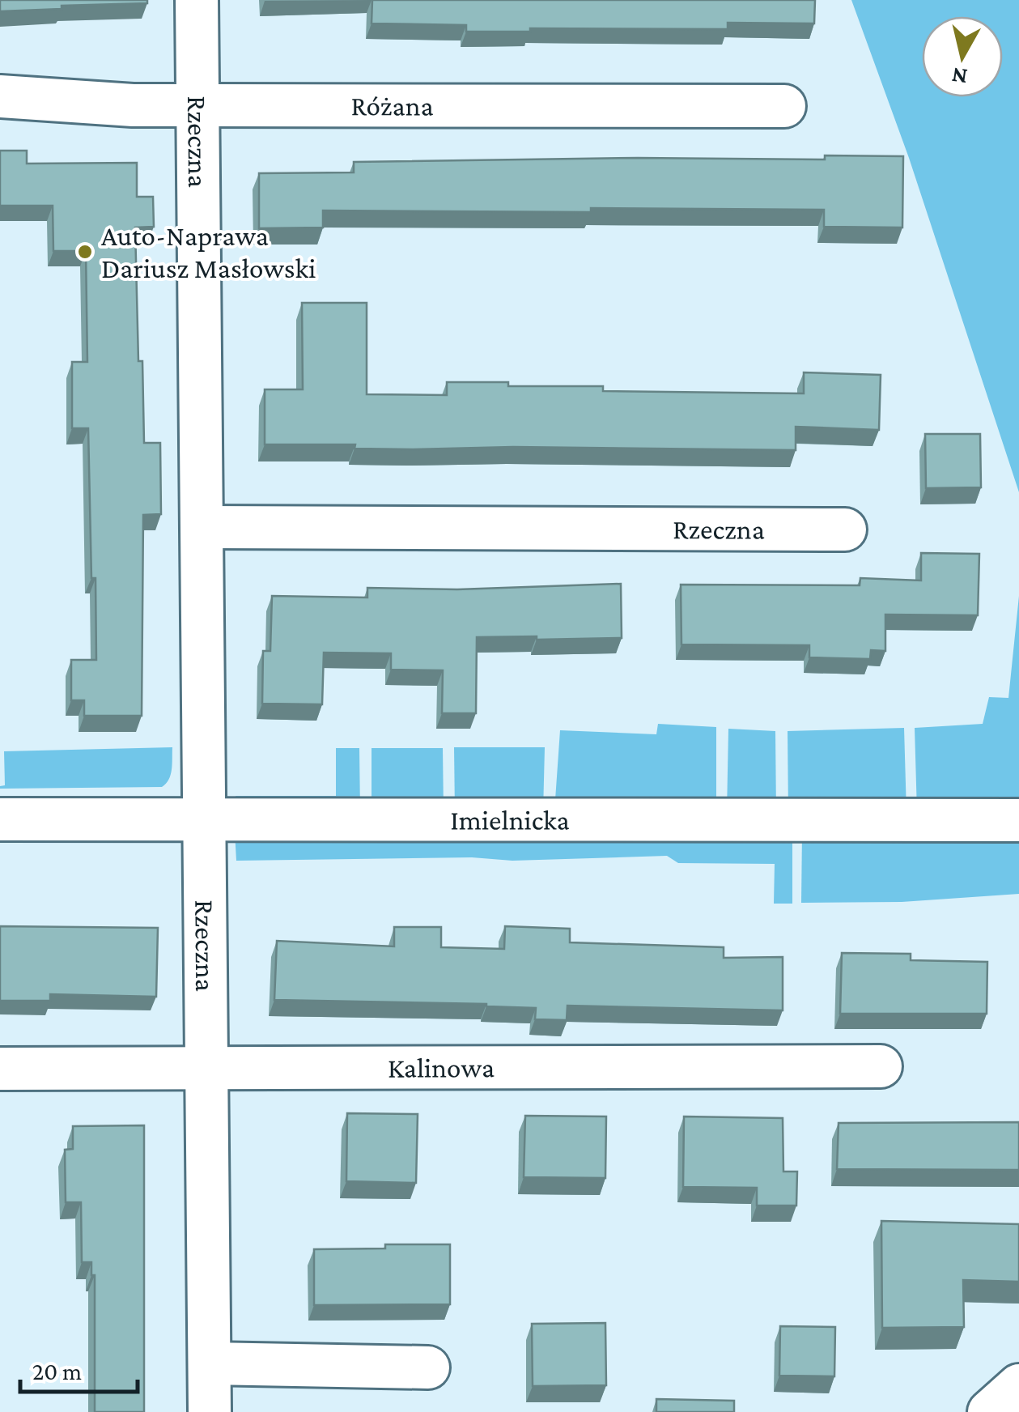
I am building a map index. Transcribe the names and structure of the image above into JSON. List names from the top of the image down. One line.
{"streets":{"street":["Różana","Rzeczna","Imielnicka","Kalinowa"]},"crossings":[["Różana","Rzeczna"],["Rzeczna","Imielnicka"],["Rzeczna","Kalinowa"]],"places":["Auto-Naprawa Dariusz Masłowski"],"scale_bar":"20 m","north":"bottom"}
